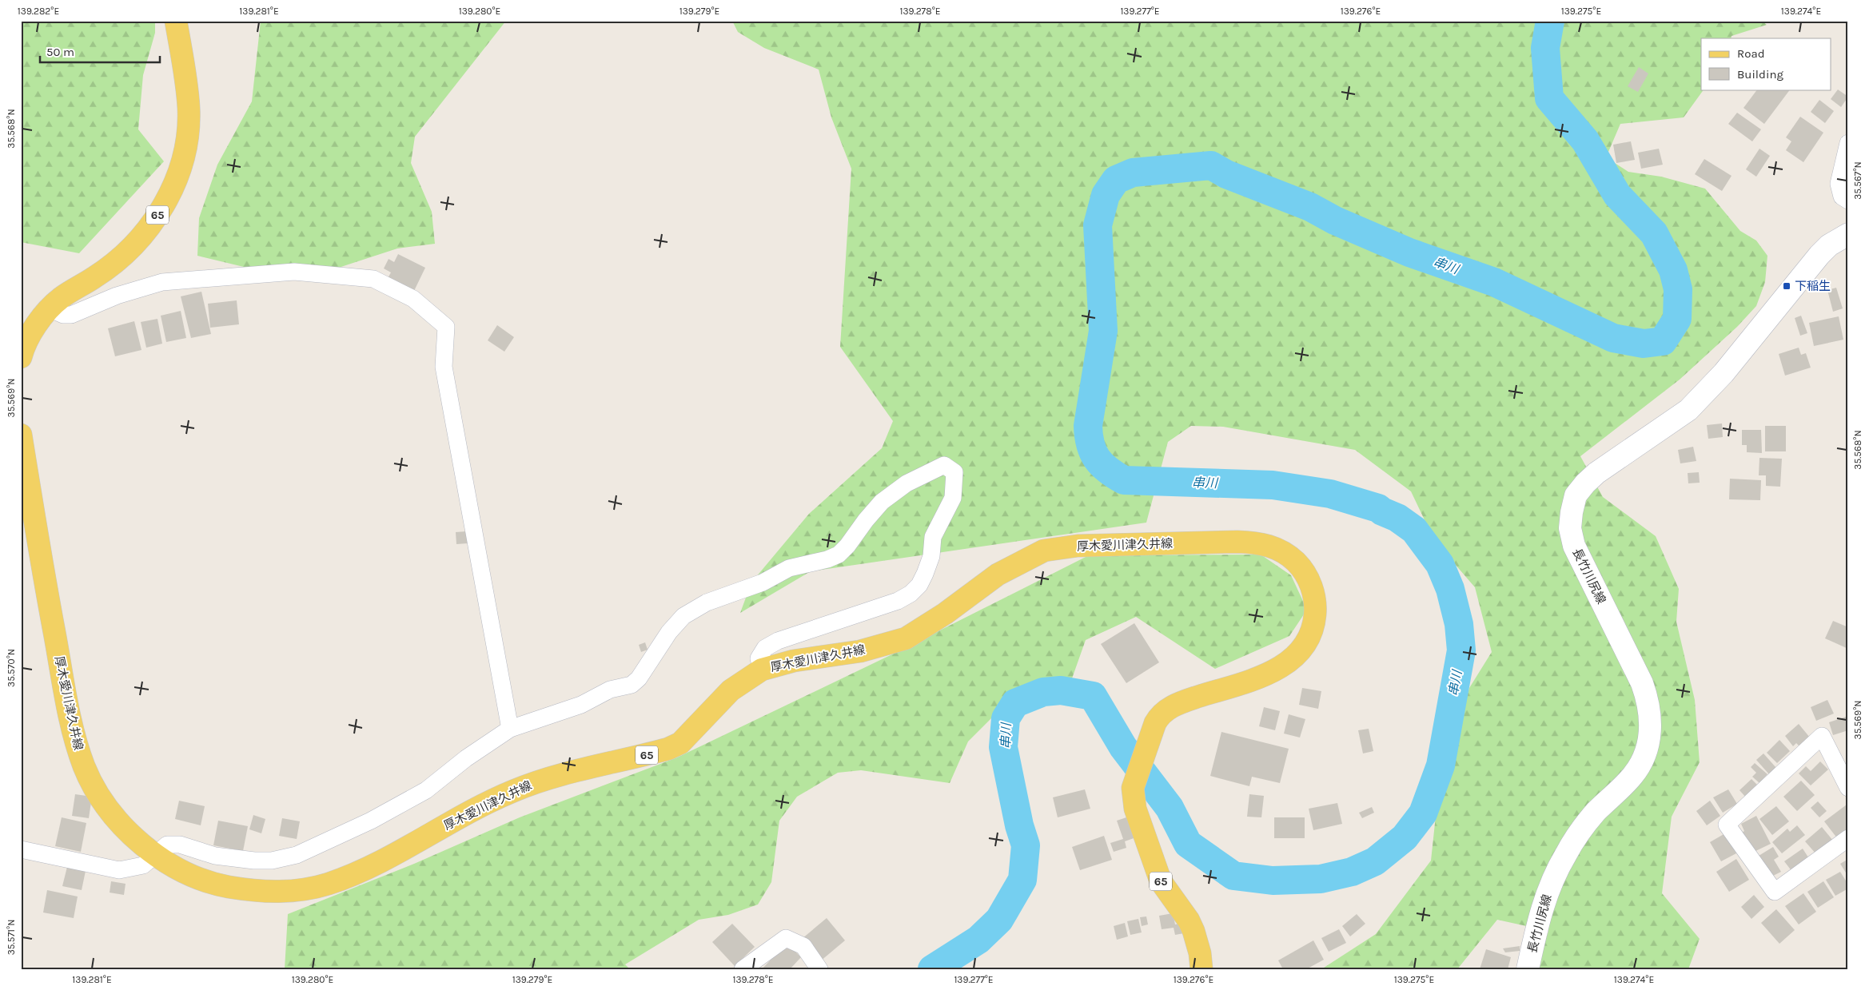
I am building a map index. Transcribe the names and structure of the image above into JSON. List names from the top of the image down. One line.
{"streets":{"main road":["65","厚木愛川津久井線","長竹川尻線"]},"water":["串川"],"places":{"transit":["下稲生"]},"legend":["Road","Building"],"scale_bar":"50 m","coordinates":["139.282°E","139.281°E","139.280°E","139.279°E","139.278°E","139.277°E","139.276°E","139.275°E","139.274°E","35.568°N","35.567°N","35.569°N","35.570°N","35.571°N"]}
